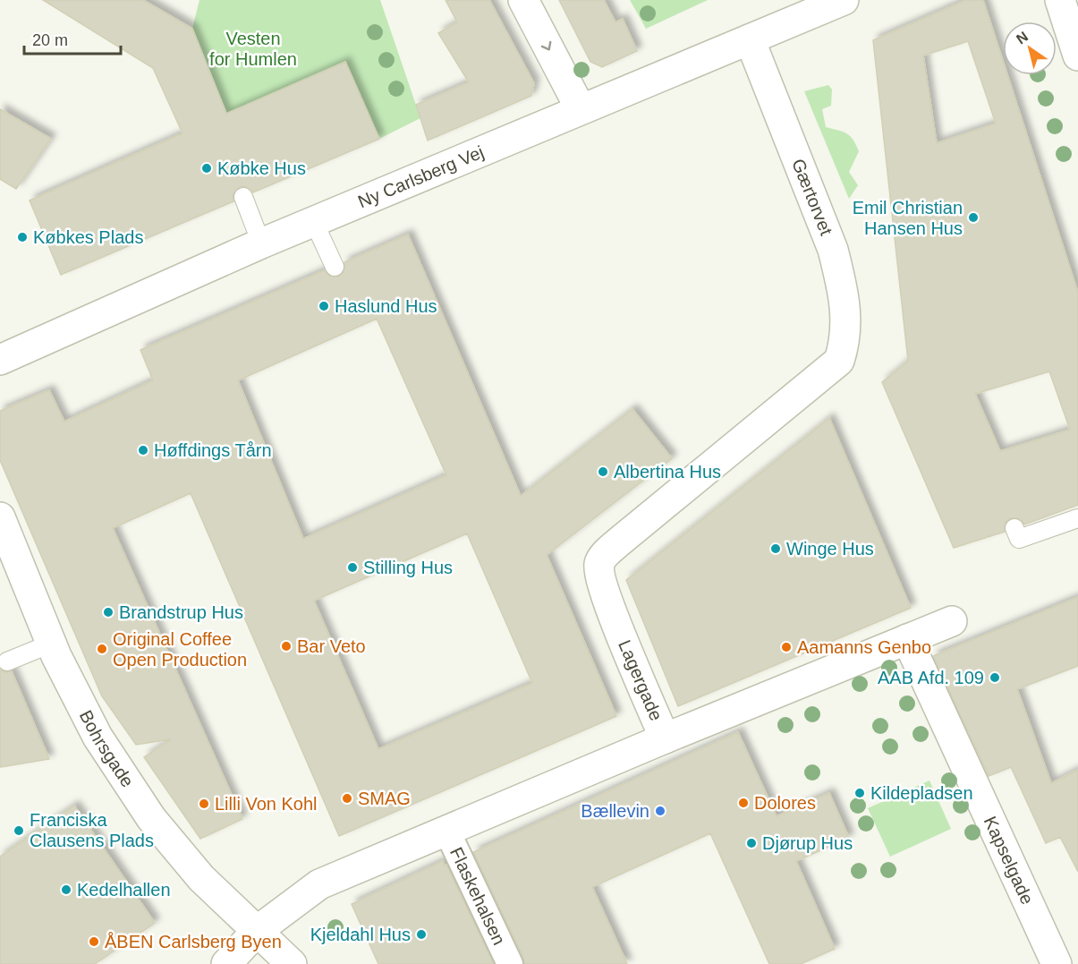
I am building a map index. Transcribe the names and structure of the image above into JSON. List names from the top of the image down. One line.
{"streets":{"street":["Ny Carlsberg Vej","Gærtorvet","Lagergade","Bohrsgade","Kapselgade","Flaskehalsen"]},"crossings":[["Ny Carlsberg Vej","Gærtorvet"],["Gærtorvet","Lagergade"],["Lagergade","Bohrsgade"],["Lagergade","Flaskehalsen"]],"parks":["Vesten for Humlen"],"places":["Købke Hus","Emil Christian Hansen Hus","Købkes Plads","Haslund Hus","Høffdings Tårn","Albertina Hus","Winge Hus","Stilling Hus","Brandstrup Hus","Bar Veto","Aamanns Genbo","Original Coffee Open Production","AAB Afd. 109","Kildepladsen","SMAG","Dolores","Lilli Von Kohl","Bællevin","Franciska Clausens Plads","Djørup Hus","Kedelhallen","Kjeldahl Hus","ÅBEN Carlsberg Byen"],"scale_bar":"20 m","north":"top left"}
